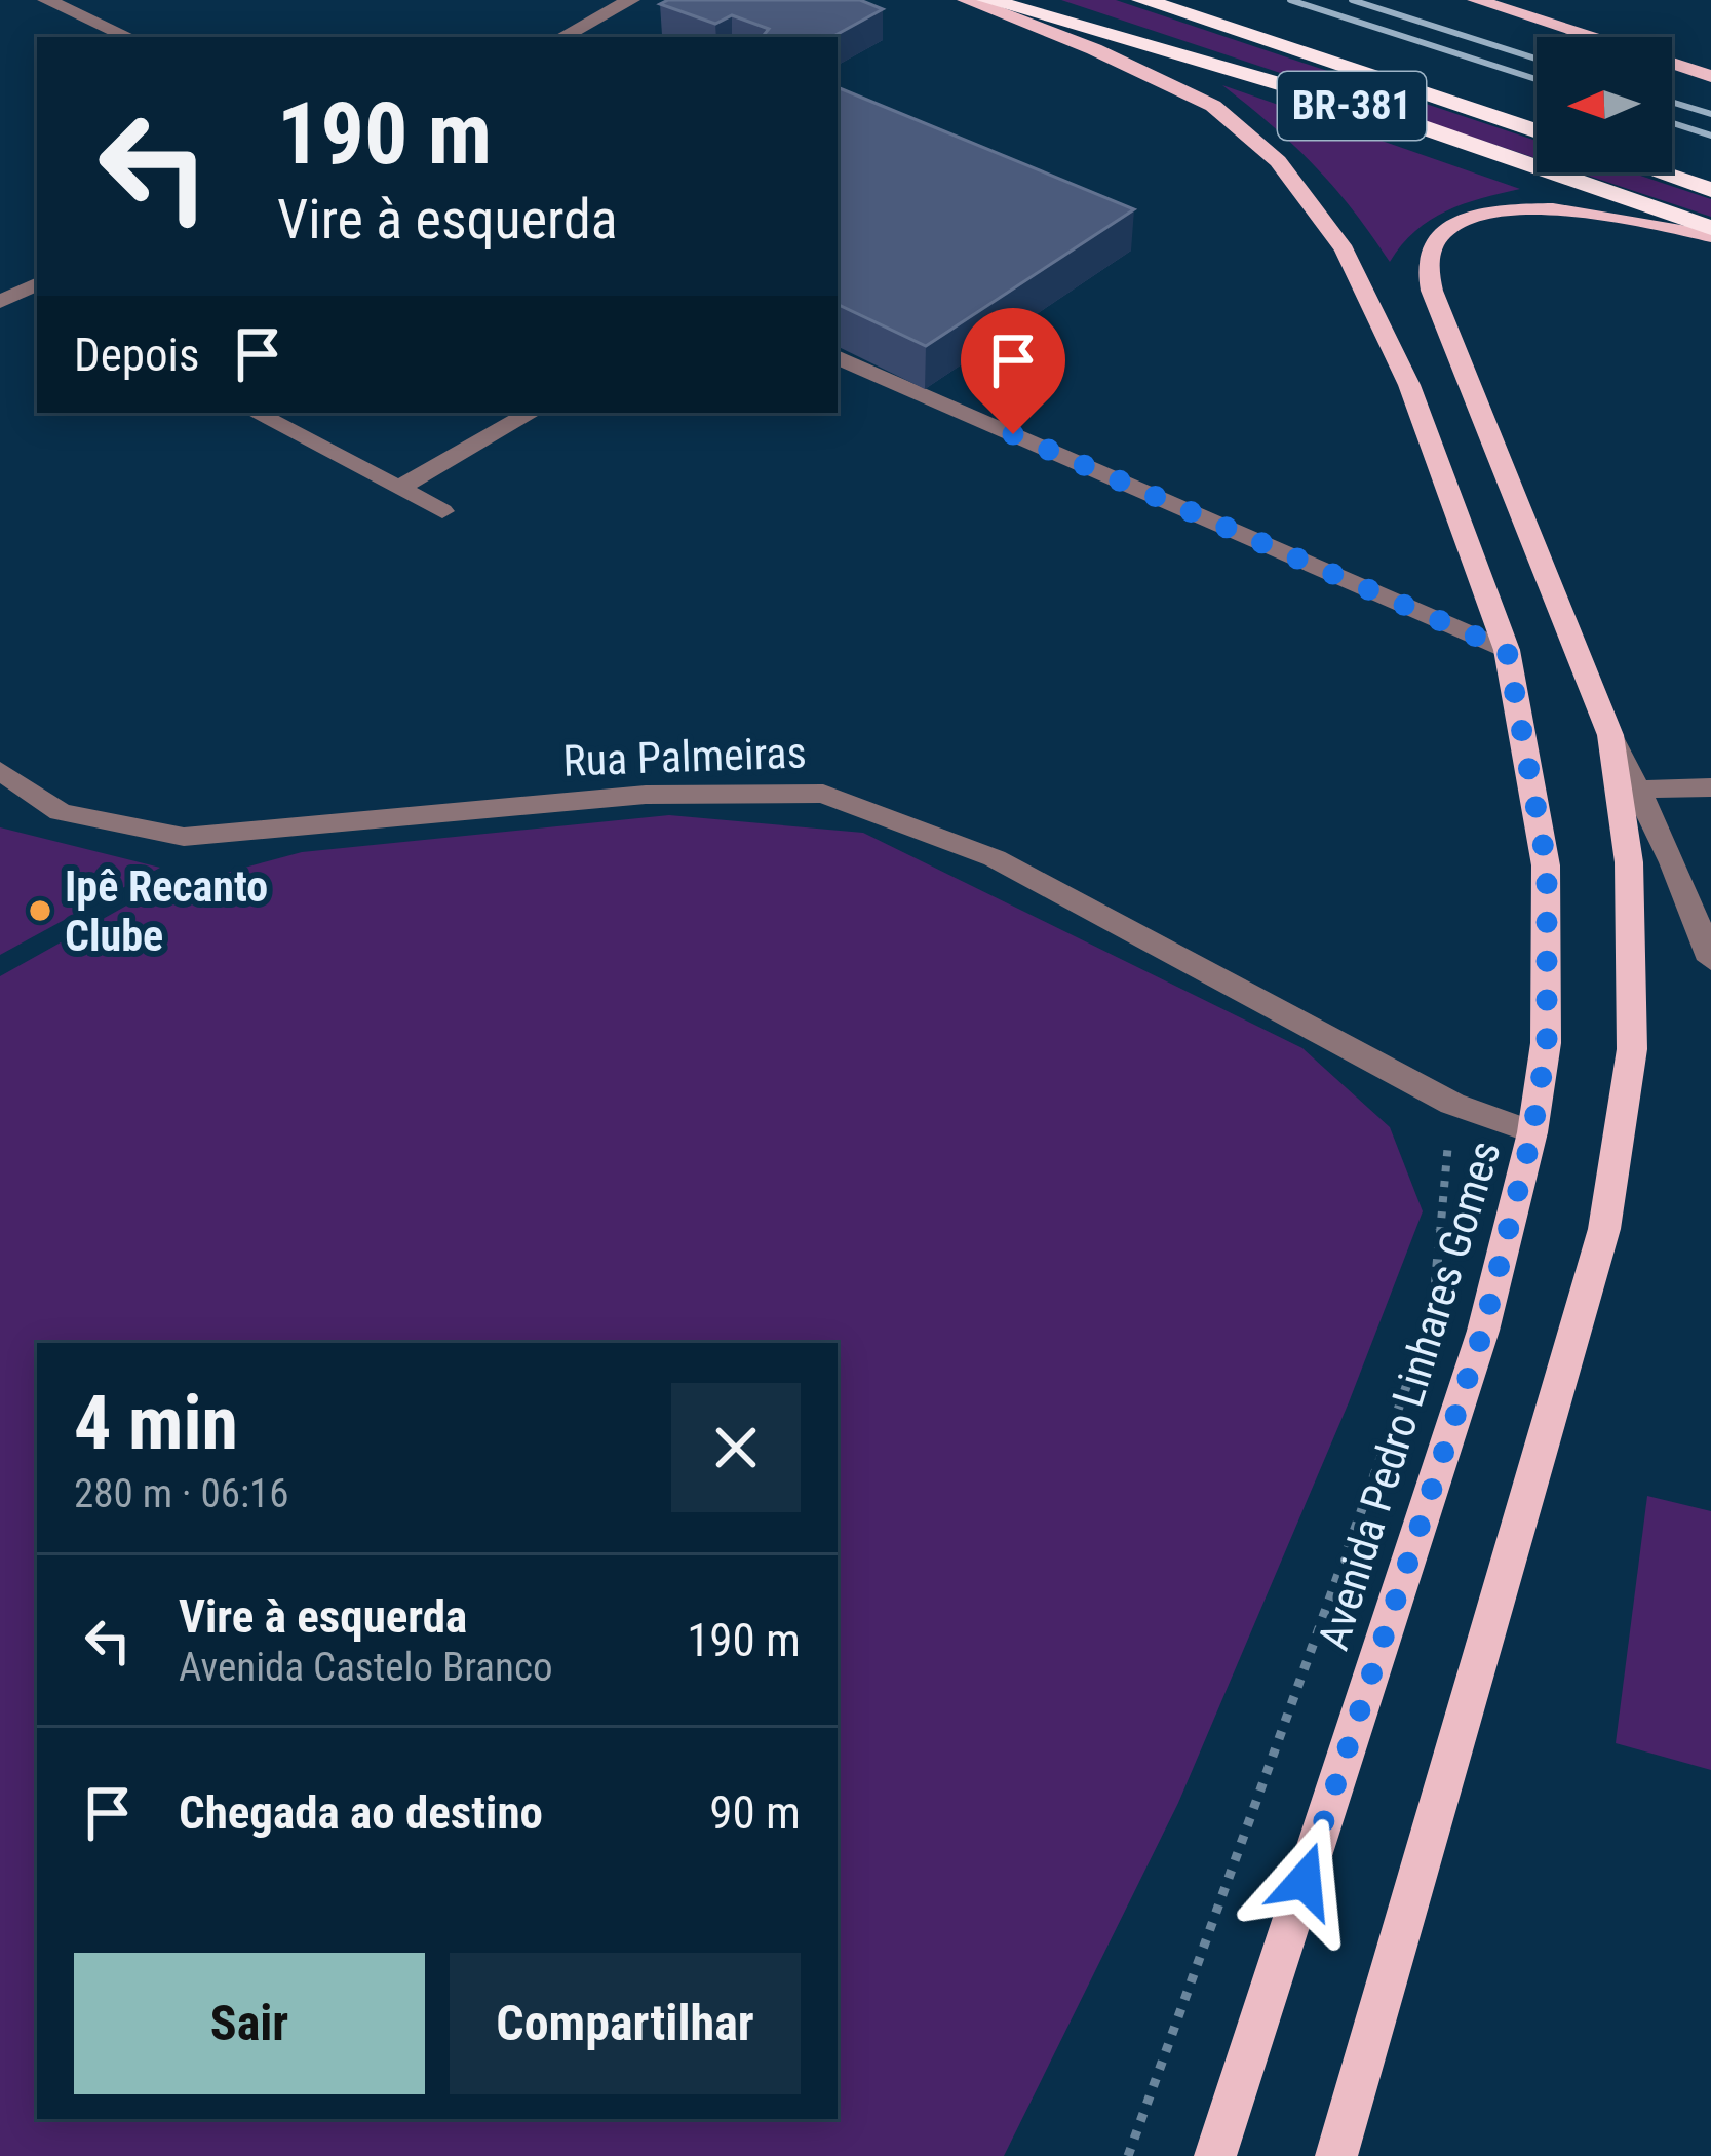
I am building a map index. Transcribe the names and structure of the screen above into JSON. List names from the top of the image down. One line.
{"streets":{"highway":["BR-381"],"main road":["Avenida Pedro Linhares Gomes"],"street":["Rua Palmeiras"]},"crossings":[["Rua Palmeiras","Avenida Pedro Linhares Gomes"]],"places":["Ipê Recanto Clube"],"north":"left","page":{"turn":["190 m","Vire à esquerda"],"then":"Depois","heading":["4 min","280 m · 06:16"],"list":[{"name":"Vire à esquerda","note":"Avenida Castelo Branco","value":"190 m"},{"name":"Chegada ao destino","value":"90 m"}],"buttons":["Sair","Compartilhar"]}}
